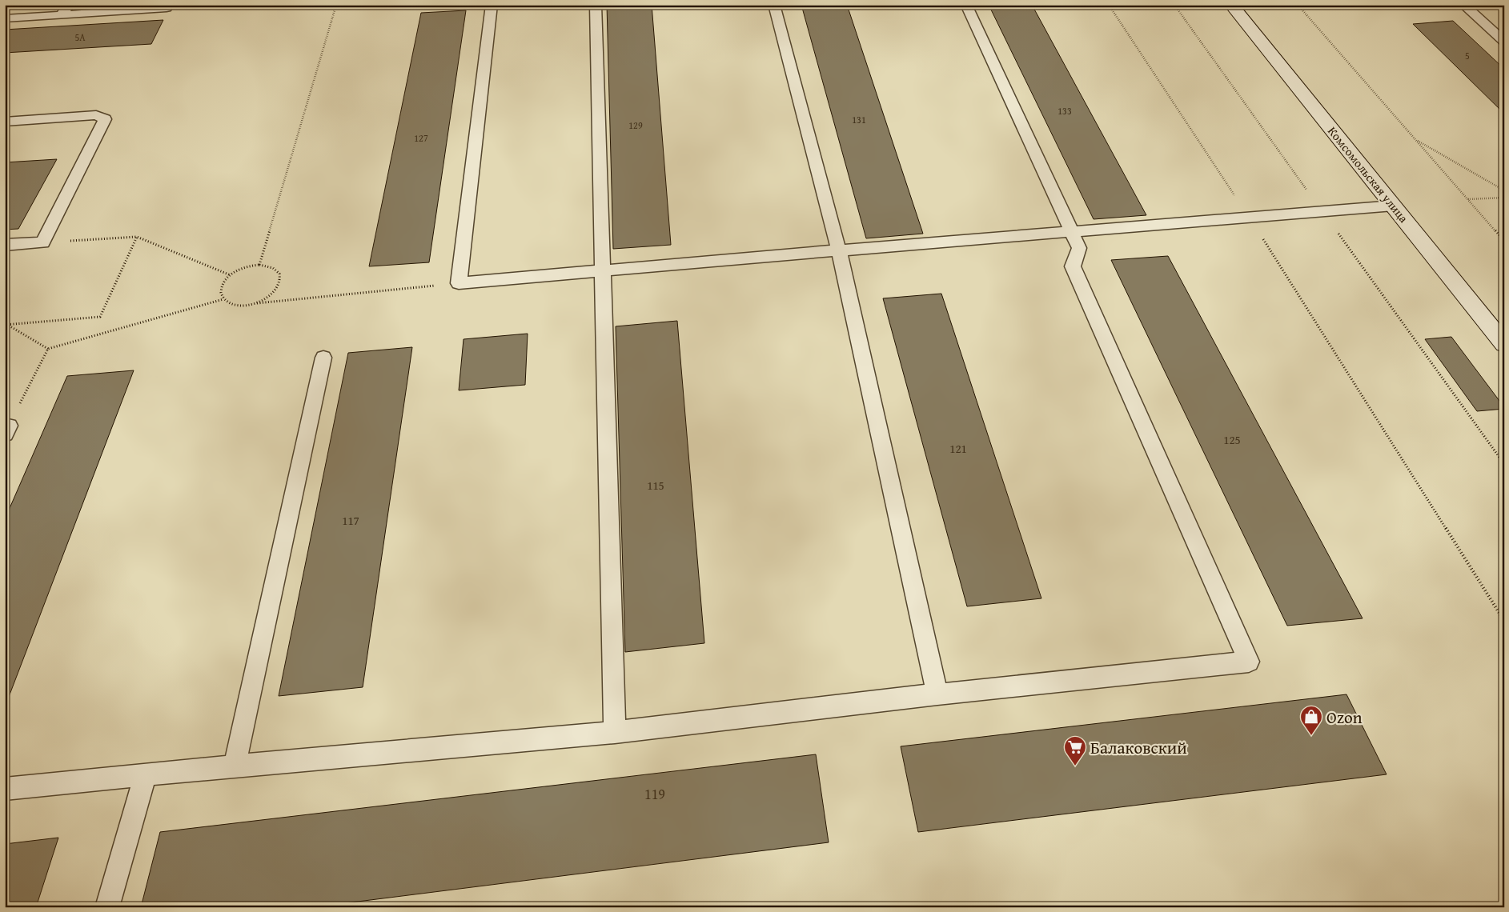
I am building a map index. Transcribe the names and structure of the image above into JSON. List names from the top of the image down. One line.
{"streets":{"main road":["Комсомольская улица"]},"places":{"shop":["Ozon"],"supermarket":["Балаковский"]},"house_numbers":["5А","5","133","131","129","127","125","121","115","117","119"]}
